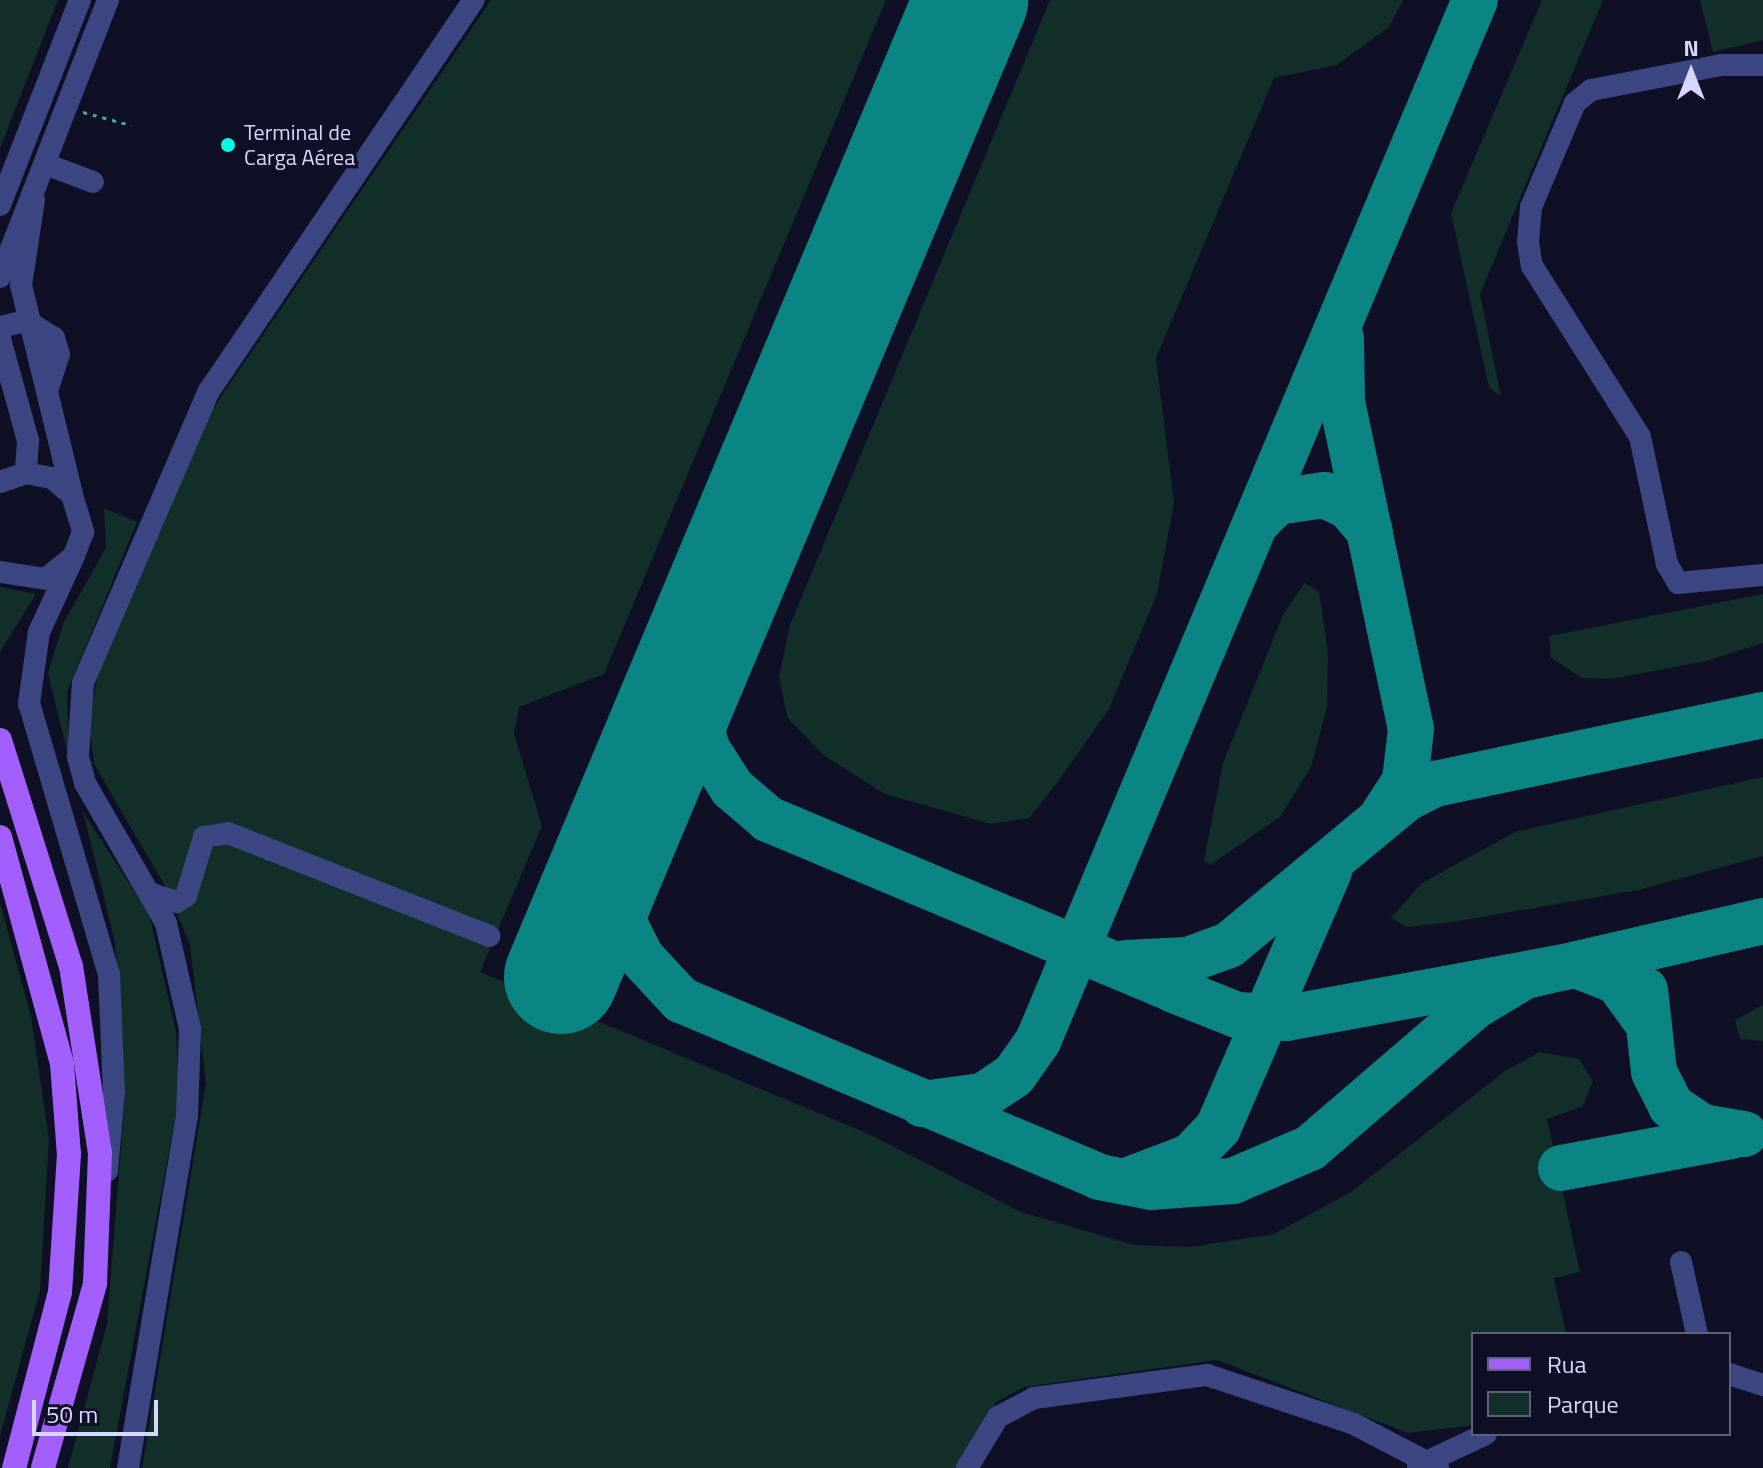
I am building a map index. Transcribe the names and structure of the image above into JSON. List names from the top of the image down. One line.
{"places":["Terminal de Carga Aérea"],"legend":["Rua","Parque"],"scale_bar":"50 m","north":"top"}
